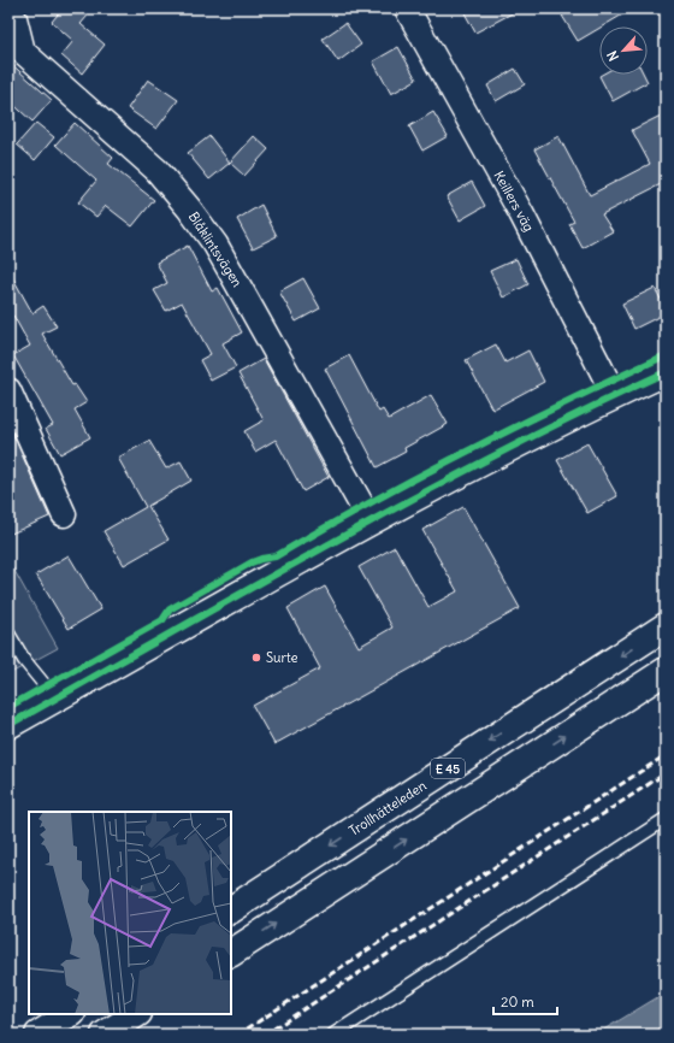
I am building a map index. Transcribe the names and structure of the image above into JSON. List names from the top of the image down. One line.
{"streets":{"main road":["E 45","Trollhätteleden"],"street":["Keillers väg","Blåklintsvägen"]},"places":["Surte"],"scale_bar":"20 m","north":"bottom left"}
